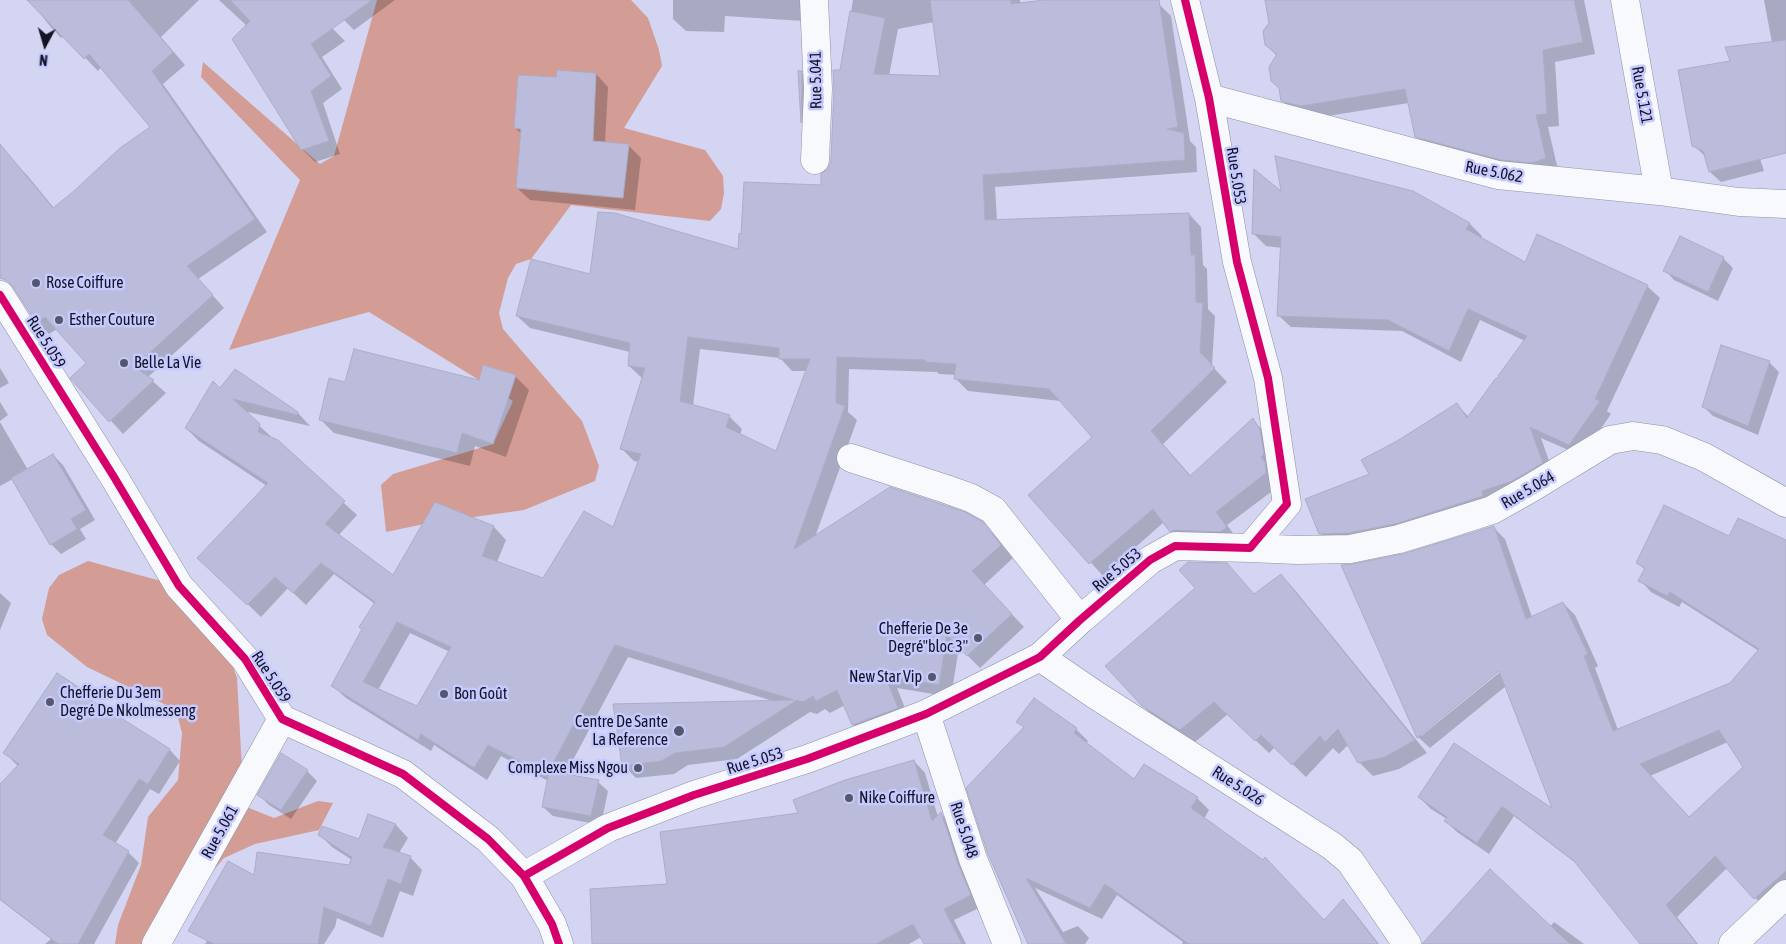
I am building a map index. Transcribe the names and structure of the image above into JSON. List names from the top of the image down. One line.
{"streets":{"street":["Rue 5.041","Rue 5.121","Rue 5.062","Rue 5.053","Rue 5.059","Rue 5.064","Rue 5.026","Rue 5.048","Rue 5.061"]},"crossings":[["Rue 5.121","Rue 5.062"],["Rue 5.062","Rue 5.053"],["Rue 5.053","Rue 5.059"],["Rue 5.053","Rue 5.064"],["Rue 5.053","Rue 5.026"],["Rue 5.053","Rue 5.048"],["Rue 5.059","Rue 5.061"]],"places":["Rose Coiffure","Esther Couture","Belle La Vie","Chefferie De 3e Degré''bloc 3''","New Star Vip","Bon Goût","Chefferie Du 3em Degré De Nkolmesseng","Centre De Sante La Reference","Complexe Miss Ngou","Nike Coiffure"],"north":"bottom"}
